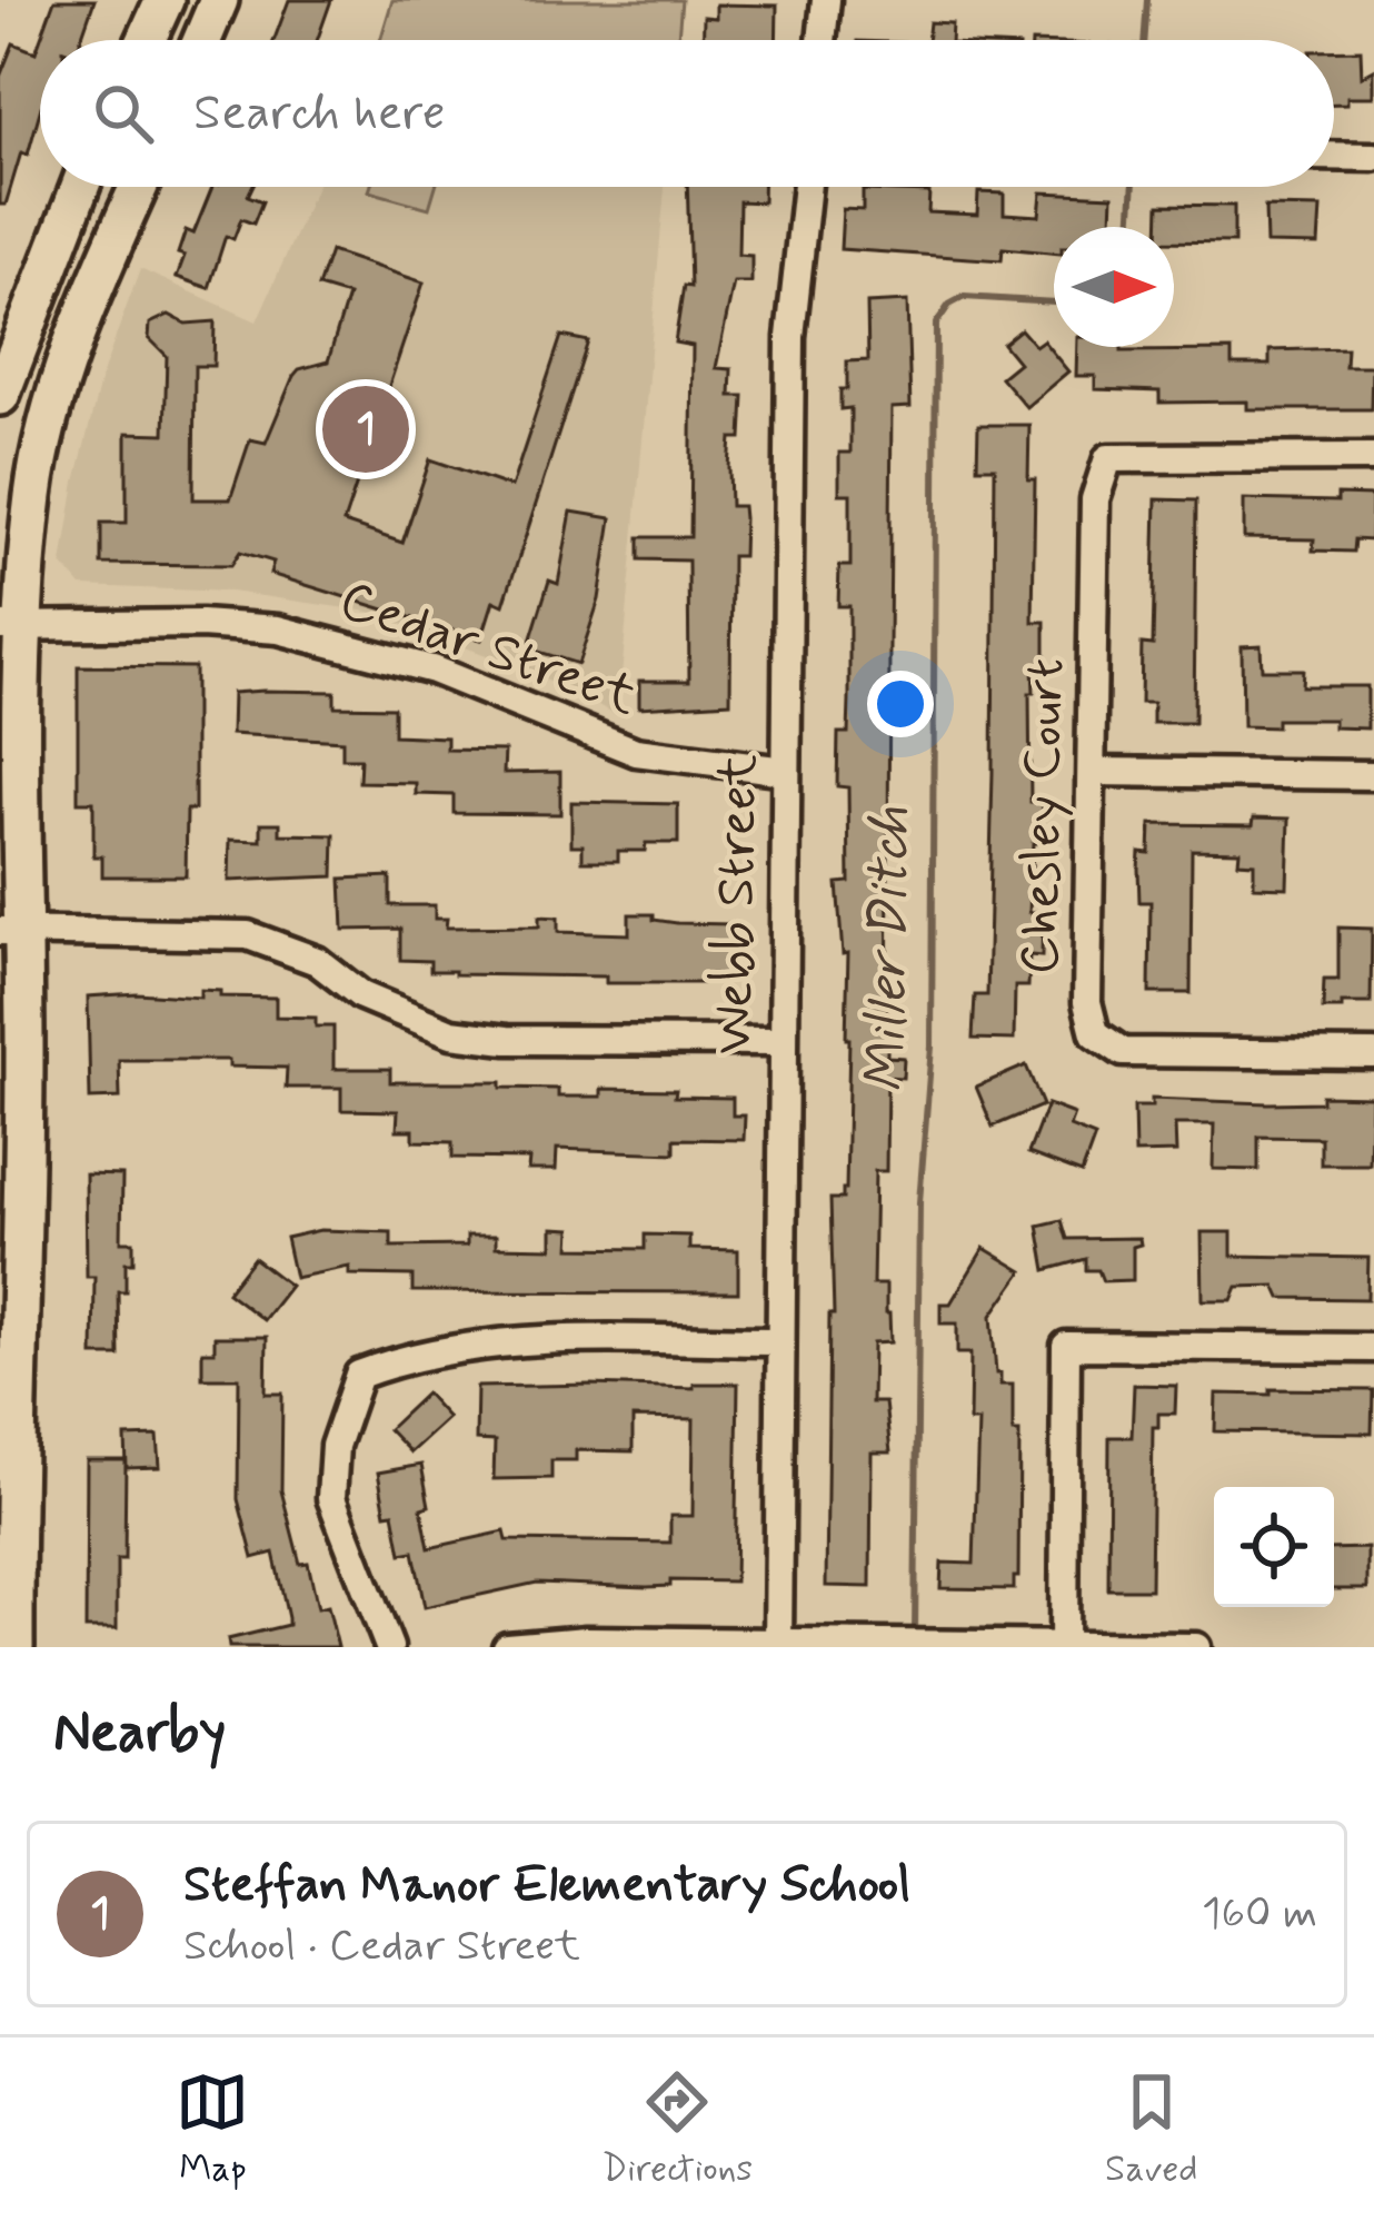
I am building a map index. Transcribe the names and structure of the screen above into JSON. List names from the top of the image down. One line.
{"streets":{"street":["Cedar Street","Chesley Court","Webb Street"]},"crossings":[["Cedar Street","Webb Street"]],"water":["Miller Ditch"],"north":"right","page":{"search":"Search here","pins":"1","heading":"Nearby","list":[{"mark":"1","name":"Steffan Manor Elementary School","note":"School · Cedar Street","value":"160 m"}],"nav":["Map","Directions","Saved"]}}
